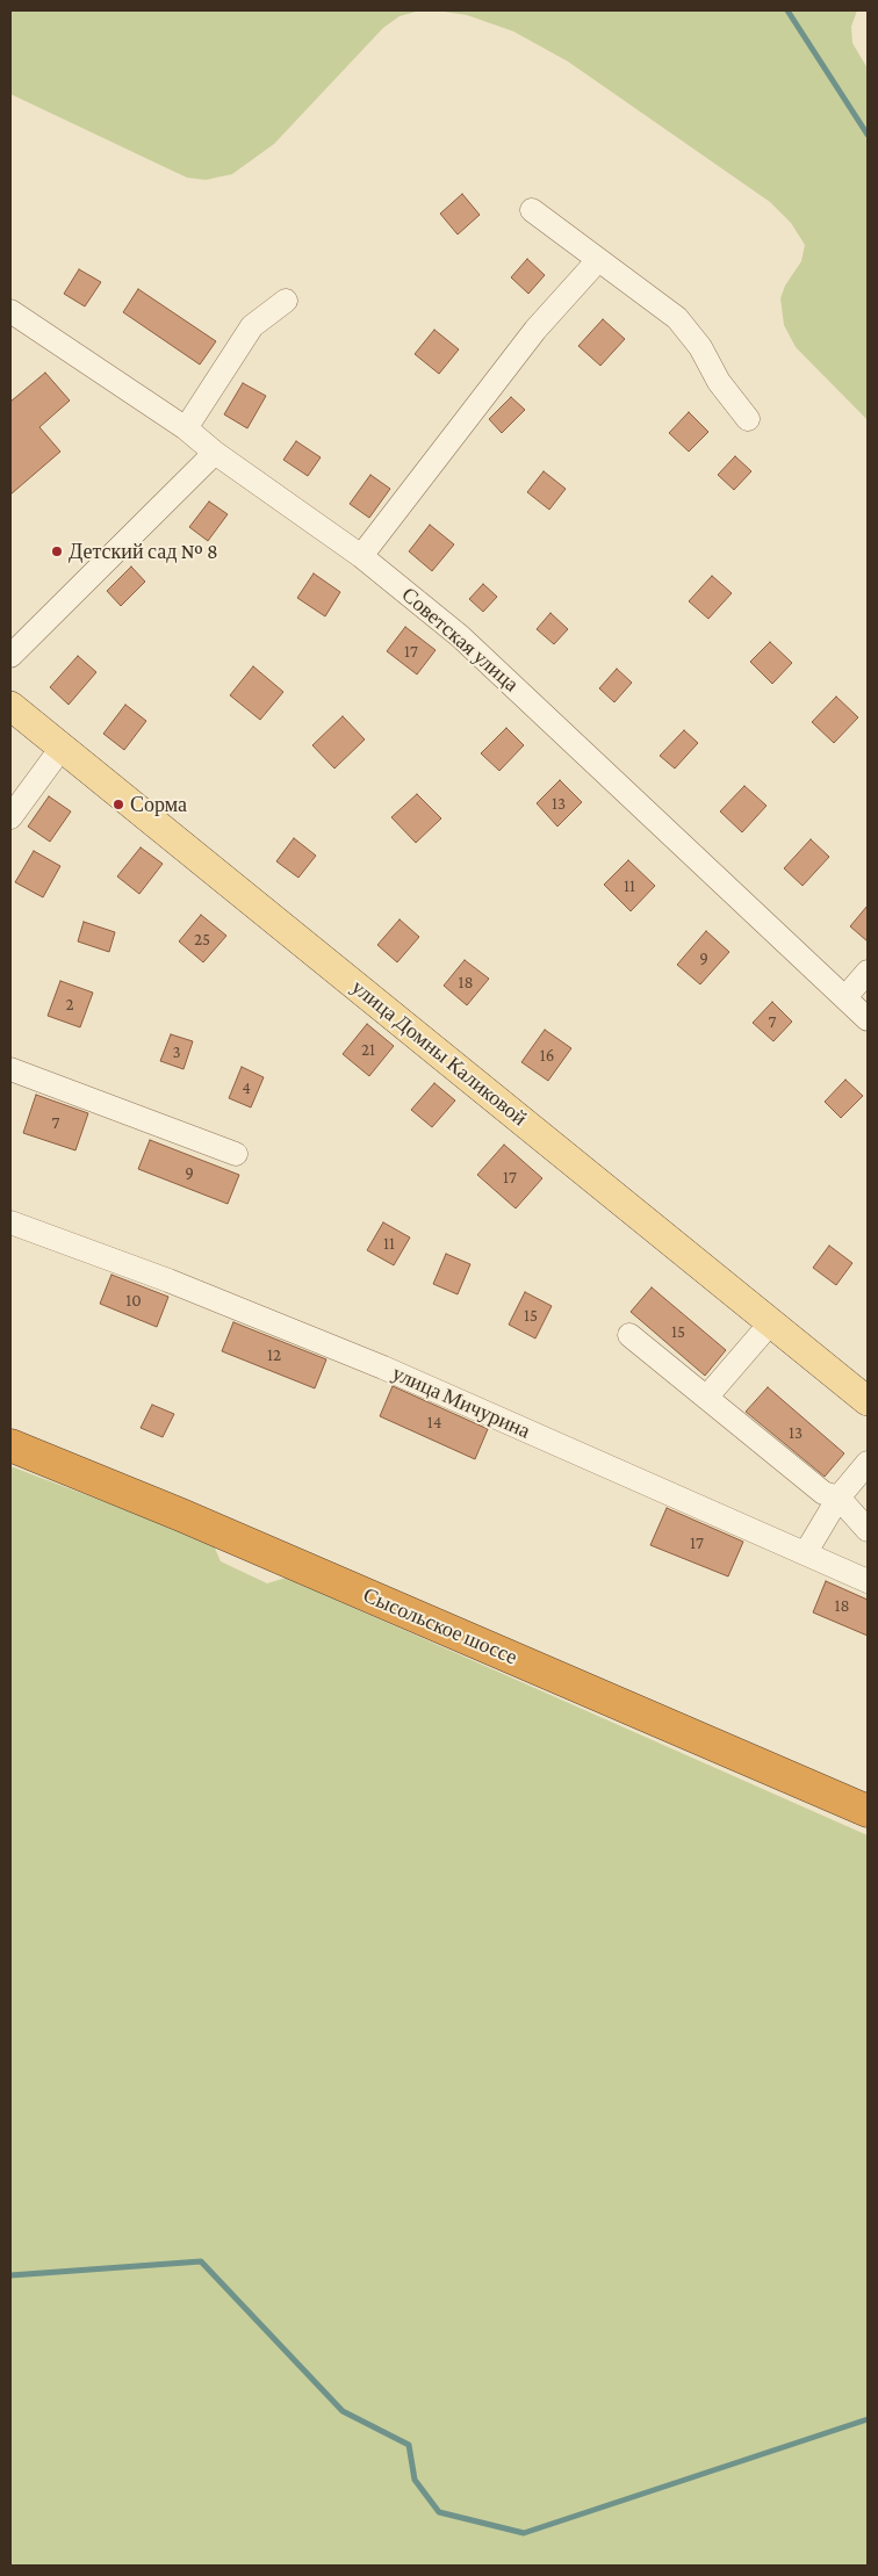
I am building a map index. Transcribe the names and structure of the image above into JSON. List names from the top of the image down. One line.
{"streets":{"highway":["Сысольское шоссе"],"main road":["улица Домны Каликовой"],"street":["Советская улица","улица Мичурина"]},"places":["Детский сад № 8","Сорма"],"house_numbers":["17","13","11","25","9","18","2","7","21","3","16","4","7","9","17","11","10","15","15","12","14","13","17","18"]}
